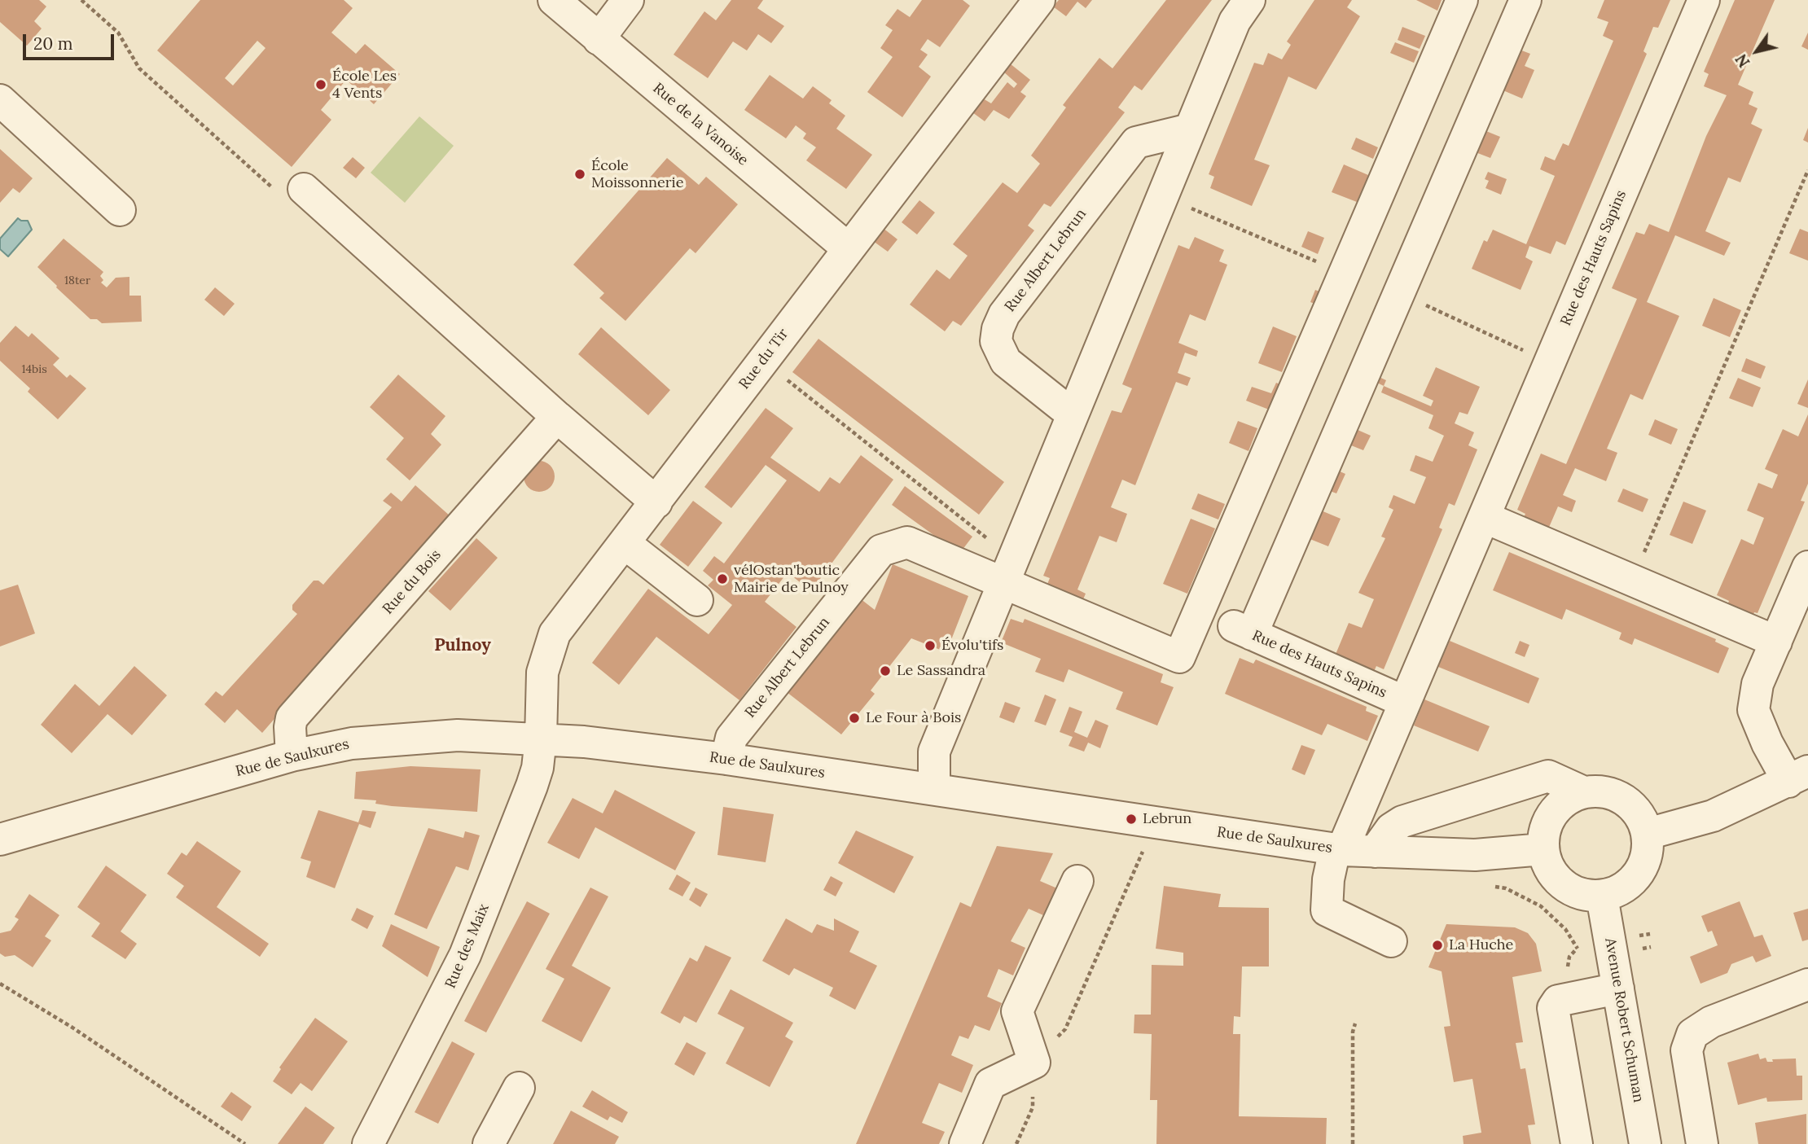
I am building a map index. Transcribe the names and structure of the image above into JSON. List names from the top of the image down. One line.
{"streets":{"street":["Rue de la Vanoise","Rue des Hauts Sapins","Rue Albert Lebrun","Rue du Tir","Rue du Bois","Rue de Saulxures","Rue des Maix","Avenue Robert Schuman"]},"crossings":[["Rue de la Vanoise","Rue du Tir"],["Rue des Hauts Sapins","Rue de Saulxures"],["Rue Albert Lebrun","Rue de Saulxures"],["Rue du Tir","Rue de Saulxures"],["Rue du Tir","Rue des Maix"],["Rue du Bois","Rue de Saulxures"],["Rue de Saulxures","Rue des Maix"],["Rue de Saulxures","Avenue Robert Schuman"]],"districts":["Pulnoy"],"places":["École Les 4 Vents","École Moissonnerie","vélOstan'boutic Mairie de Pulnoy","Évolu'tifs","Le Sassandra","Le Four à Bois","Lebrun","La Huche"],"house_numbers":["18ter","14bis"],"scale_bar":"20 m","north":"bottom left"}
